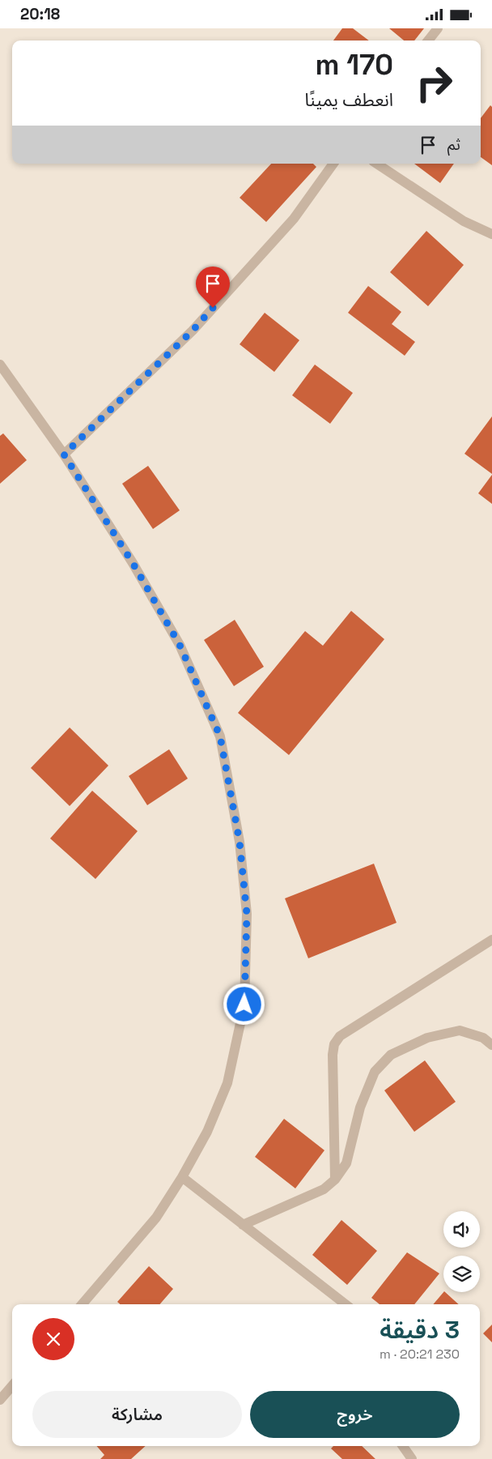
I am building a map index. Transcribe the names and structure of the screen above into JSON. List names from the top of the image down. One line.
{"page":{"status":"20:18","turn":["170 m","انعطف يمينًا"],"then":"ثم","heading":["3 دقيقة","230 m · 20:21"],"buttons":["خروج","مشاركة"]}}
